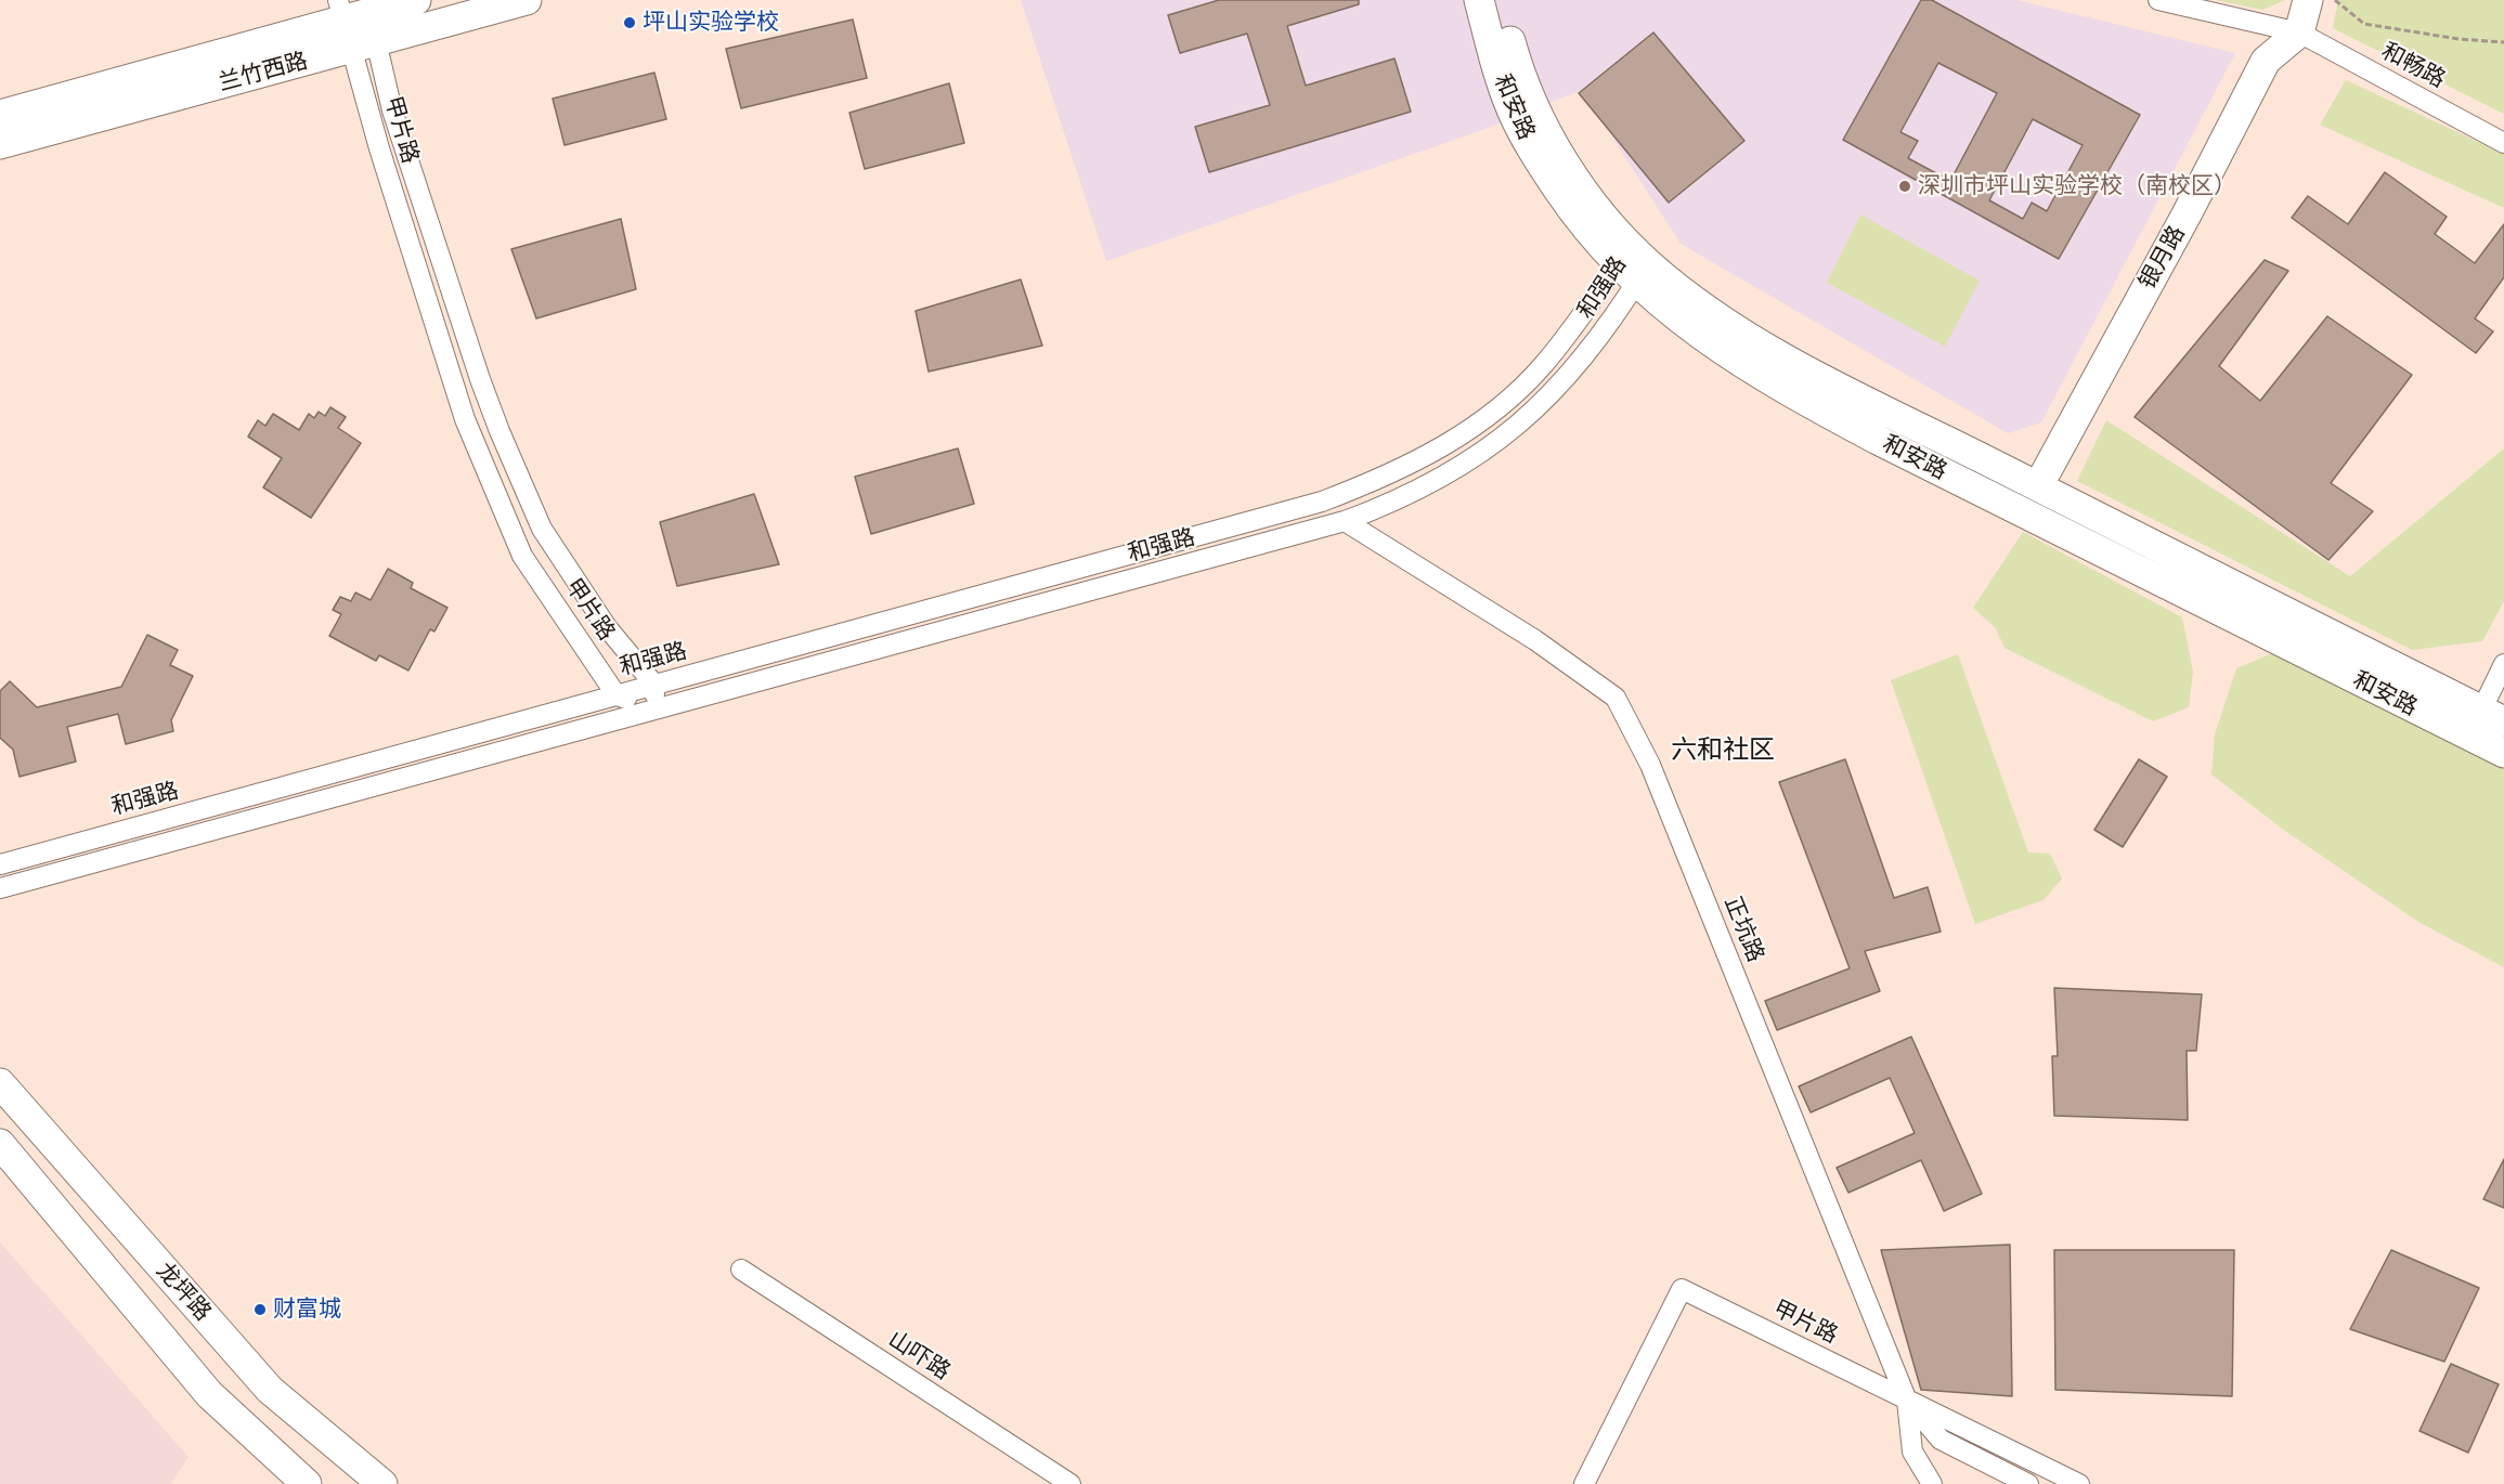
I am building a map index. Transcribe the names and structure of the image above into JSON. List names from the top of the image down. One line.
{"streets":{"street":["和畅路","兰竹西路","和安路","甲片路","银月路","和强路","正坑路","龙坪路","山吓路"]},"crossings":[["和畅路","银月路"],["兰竹西路","甲片路"],["和安路","银月路"],["和安路","和强路"],["甲片路","和强路"],["甲片路","正坑路"],["和强路","正坑路"]],"districts":["六和社区"],"places":["坪山实验学校","深圳市坪山实验学校（南校区）","财富城"]}
